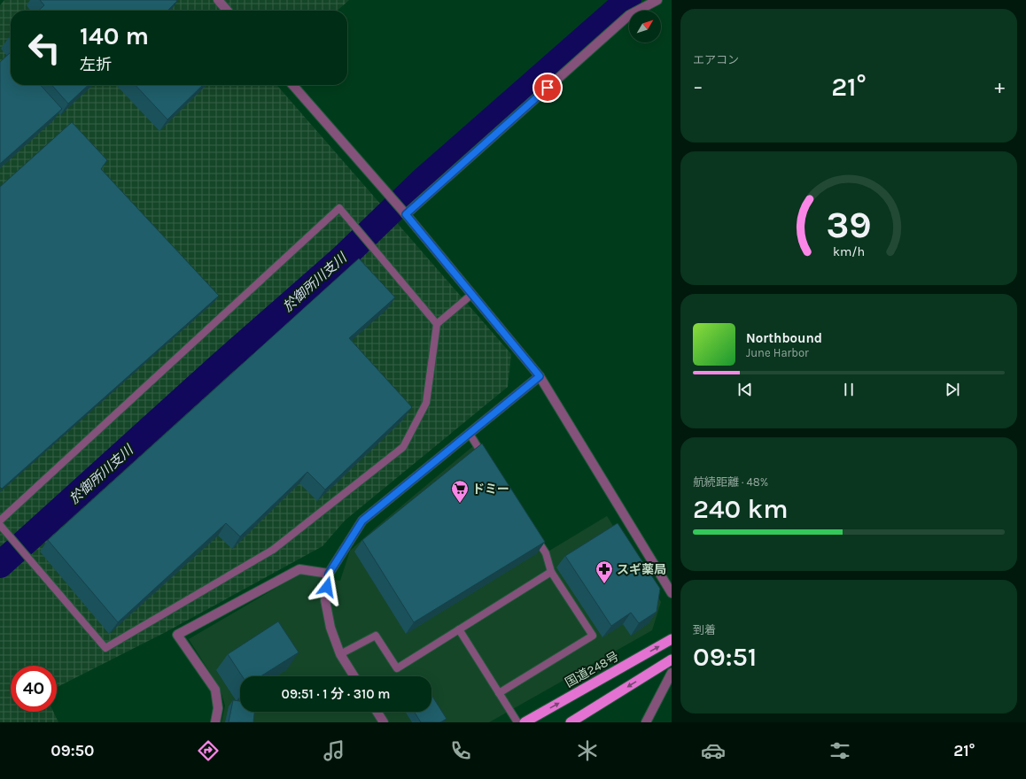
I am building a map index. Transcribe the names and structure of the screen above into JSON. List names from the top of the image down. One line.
{"streets":{"highway":["国道248号"]},"water":["於御所川支川"],"places":{"supermarket":["ドミー"],"pharmacy":["スギ薬局"]},"north":"top right","page":{"tile":["エアコン",["航続距離 · 48%","240 km"],["到着","09:51"]],"turn":["140 m","左折"],"heat":["−","21°","+"],"song":["Northbound","June Harbor"],"limit":"40","trip":"09:51 · 1 分 · 310 m","tabs":["09:50","21°"],"gauge":["39","km/h"]}}
